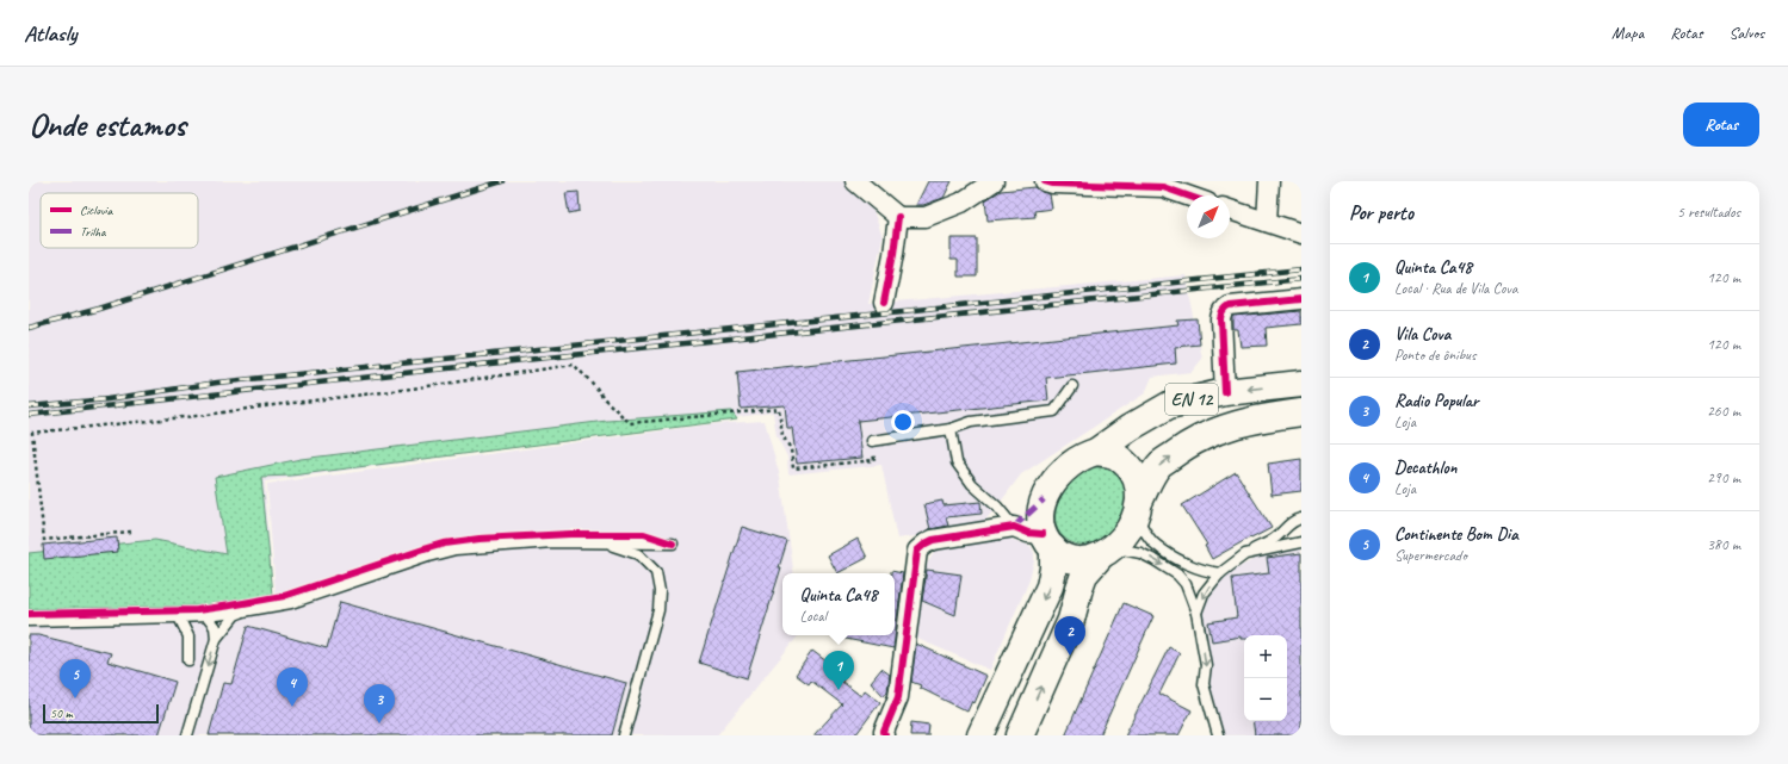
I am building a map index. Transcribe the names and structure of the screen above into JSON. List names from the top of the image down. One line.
{"streets":{"main road":["EN 12"]},"legend":["Ciclovia","Trilha"],"scale_bar":"50 m","north":"top right","page":{"header":"Atlasly","nav":["Mapa","Rotas","Salvos"],"buttons":"Rotas","title":"Onde estamos","heading":["Por perto","5 resultados"],"list":[{"mark":"1","name":"Quinta Ca48","note":"Local · Rua de Vila Cova","value":"120 m"},{"mark":"2","name":"Vila Cova","note":"Ponto de ônibus","value":"120 m"},{"mark":"3","name":"Radio Popular","note":"Loja","value":"260 m"},{"mark":"4","name":"Decathlon","note":"Loja","value":"290 m"},{"mark":"5","name":"Continente Bom Dia","note":"Supermercado","value":"380 m"}],"popup":["Quinta Ca48","Local"],"pins":["2","1","5","4","3"],"map_buttons":["+","−"],"scale":"50 m"}}
